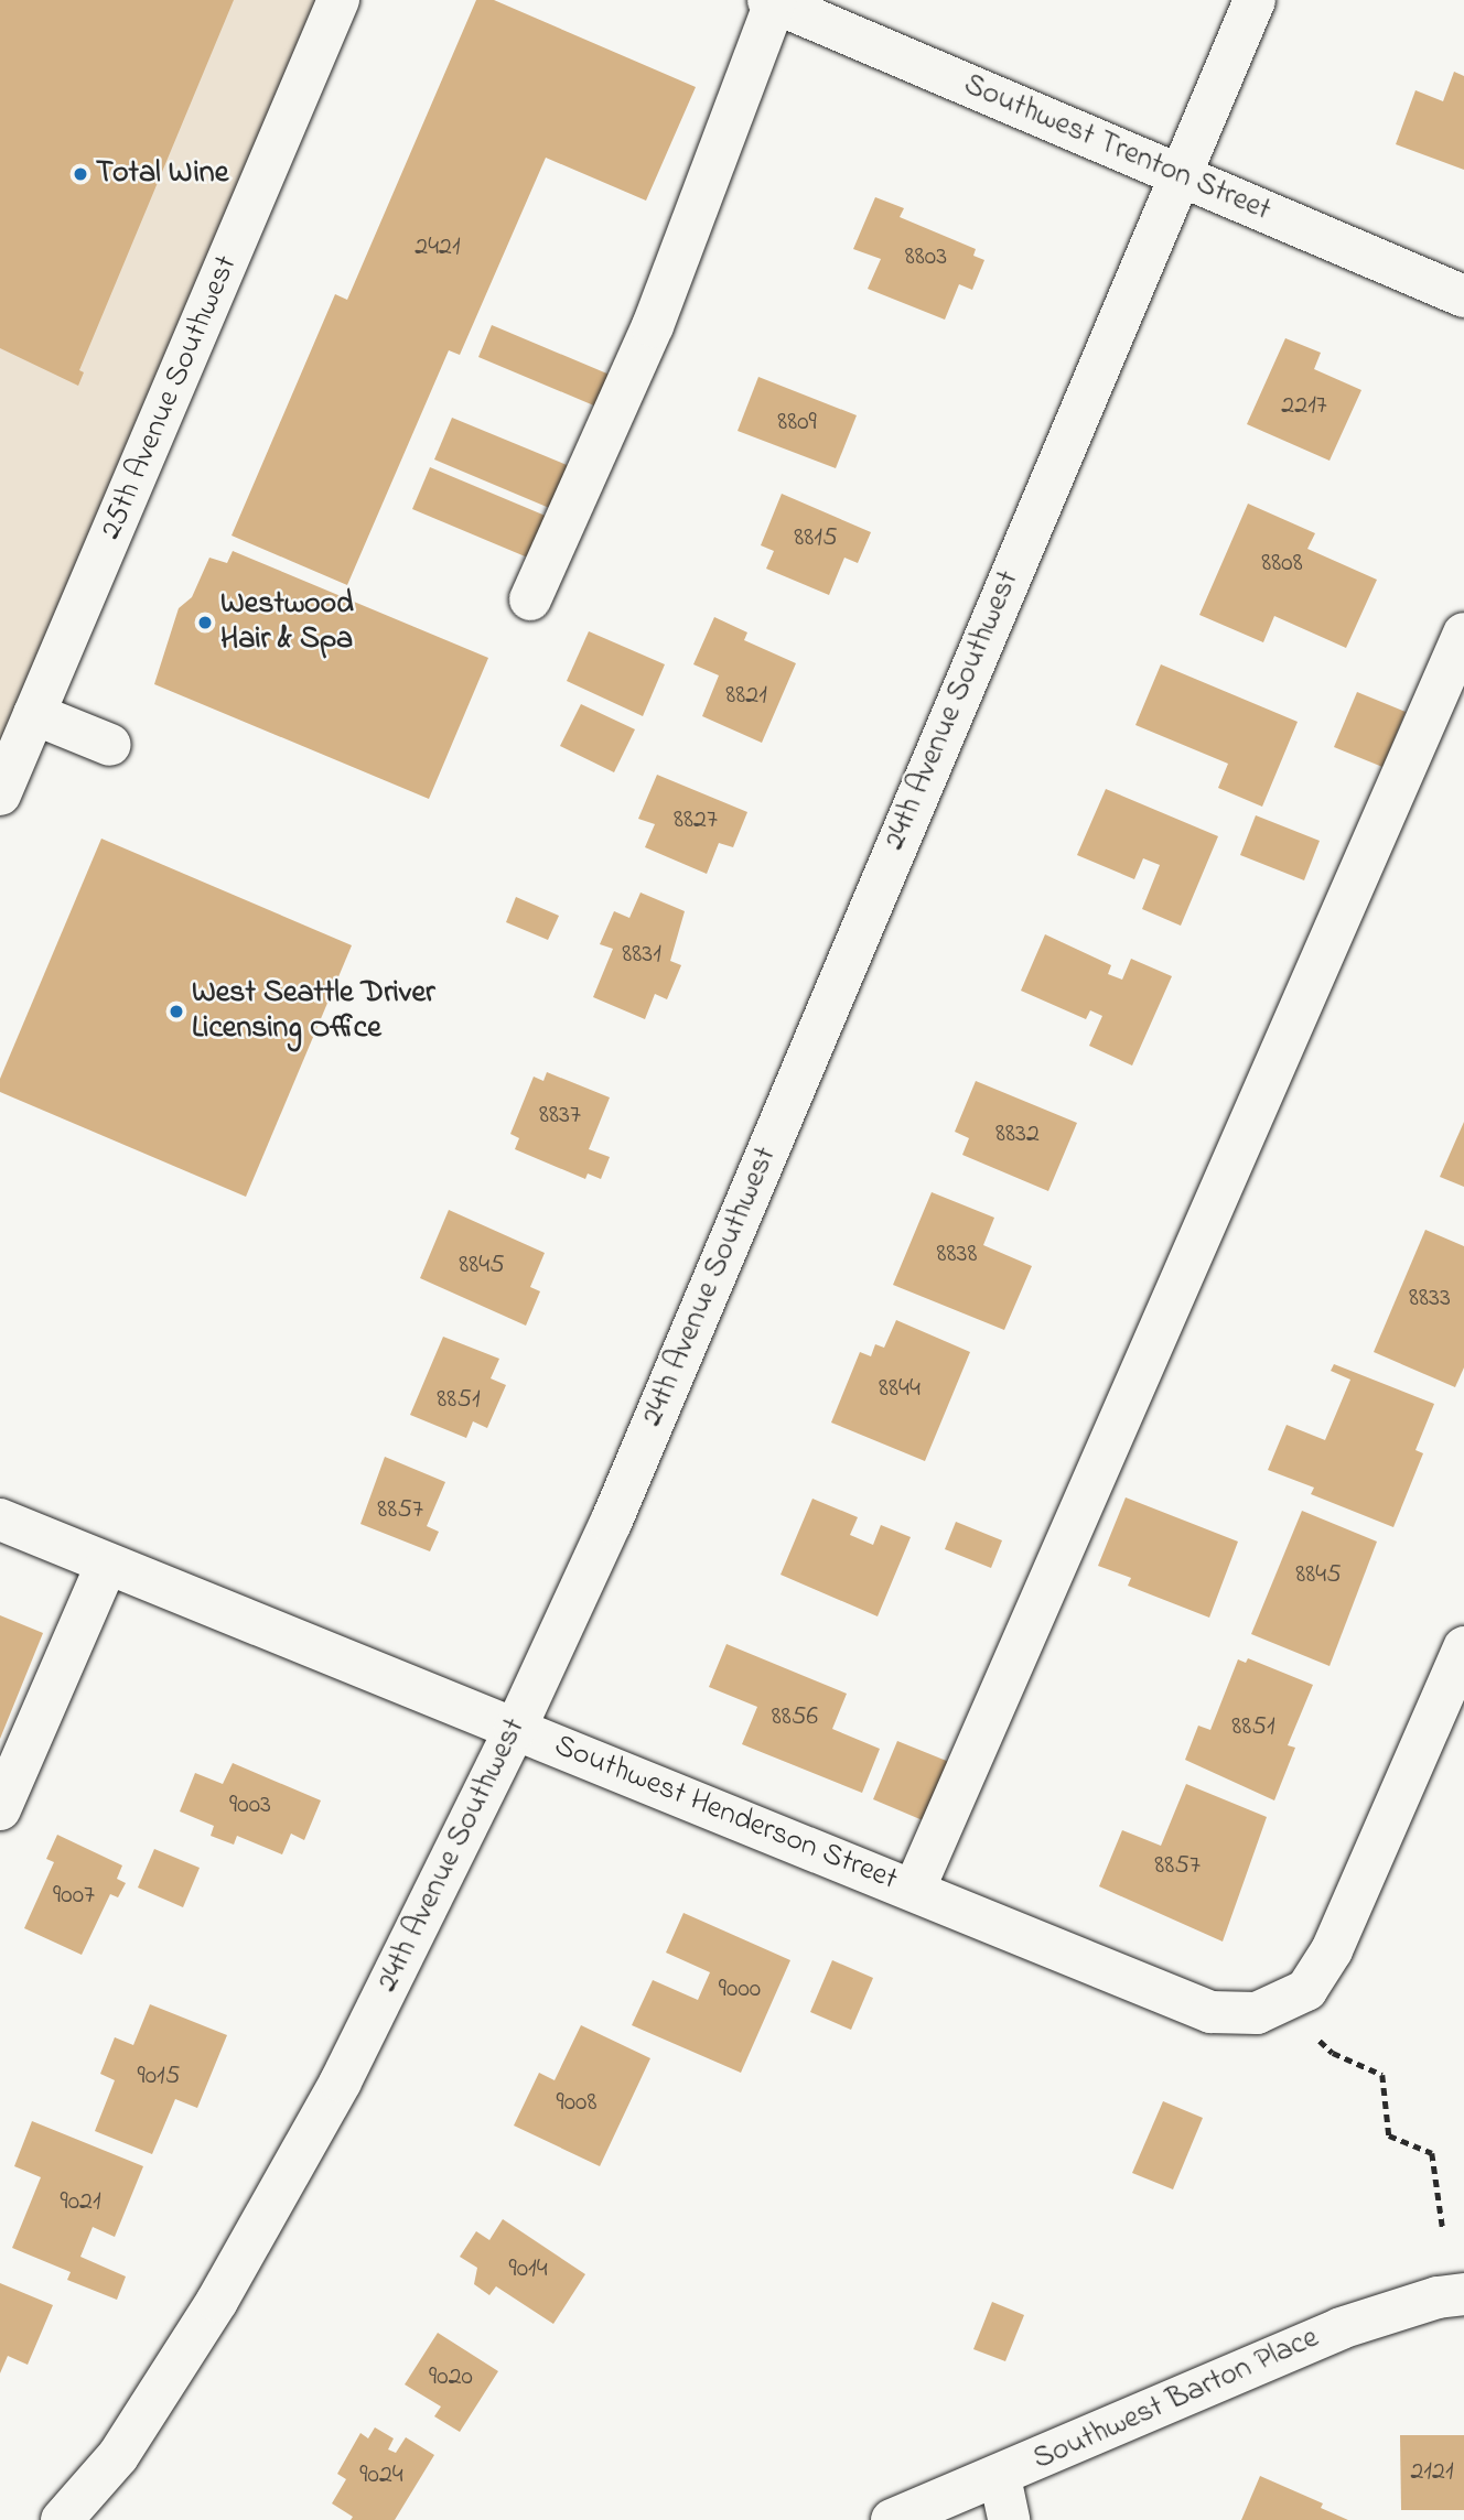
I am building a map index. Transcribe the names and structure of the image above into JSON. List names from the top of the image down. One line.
{"streets":{"street":["Southwest Trenton Street","25th Avenue Southwest","24th Avenue Southwest","Southwest Henderson Street","Southwest Barton Place"]},"crossings":[["Southwest Trenton Street","24th Avenue Southwest"],["24th Avenue Southwest","Southwest Henderson Street"]],"places":["Total Wine","Westwood Hair & Spa","West Seattle Driver Licensing Office"],"house_numbers":["2421","8803","2217","8809","8815","8808","8821","8827","8831","8837","8832","8838","8845","8833","8844","8851","8857","8845","8856","8851","9003","8857","9007","9000","9015","9008","9021","9014","9020","2121","9024"]}
